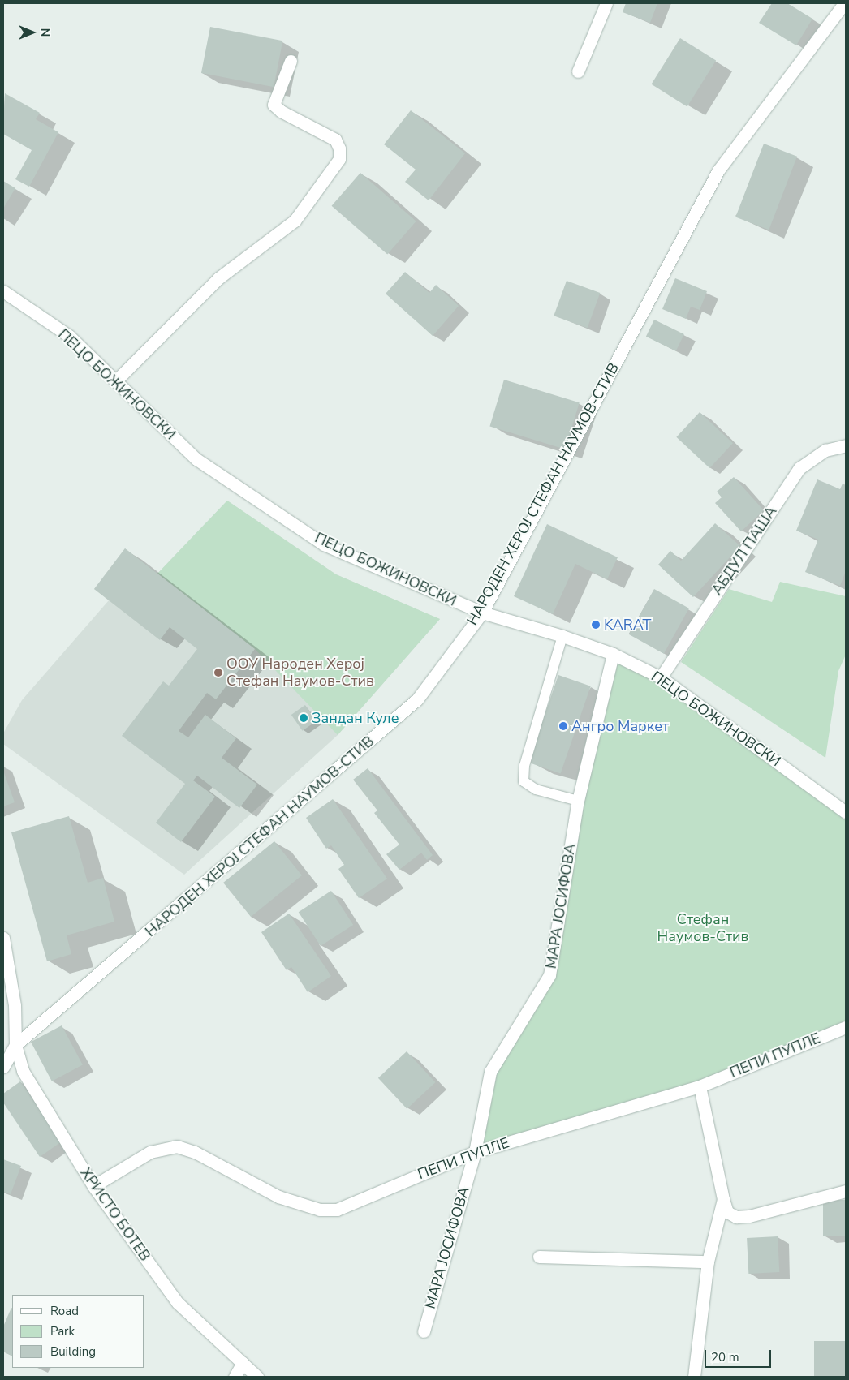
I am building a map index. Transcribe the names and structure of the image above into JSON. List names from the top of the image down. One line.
{"streets":{"street":["ПЕЦО БОЖИНОВСКИ","НАРОДЕН ХЕРОЈ СТЕФАН НАУМОВ-СТИВ","АБДУЛ ПАША","МАРА ЈОСИФОВА","ПЕПИ ПУПЛЕ","ХРИСТО БОТЕВ"]},"crossings":[["ПЕЦО БОЖИНОВСКИ","НАРОДЕН ХЕРОЈ СТЕФАН НАУМОВ-СТИВ"],["ПЕЦО БОЖИНОВСКИ","АБДУЛ ПАША"],["ПЕЦО БОЖИНОВСКИ","МАРА ЈОСИФОВА"],["НАРОДЕН ХЕРОЈ СТЕФАН НАУМОВ-СТИВ","ХРИСТО БОТЕВ"],["МАРА ЈОСИФОВА","ПЕПИ ПУПЛЕ"],["ПЕПИ ПУПЛЕ","ХРИСТО БОТЕВ"]],"parks":["Стефан Наумов-Стив"],"places":["KARAT","ООУ Народен Херој Стефан Наумов-Стив","Зандан Куле","Ангро Маркет"],"legend":["Road","Park","Building"],"scale_bar":"20 m","north":"right"}
